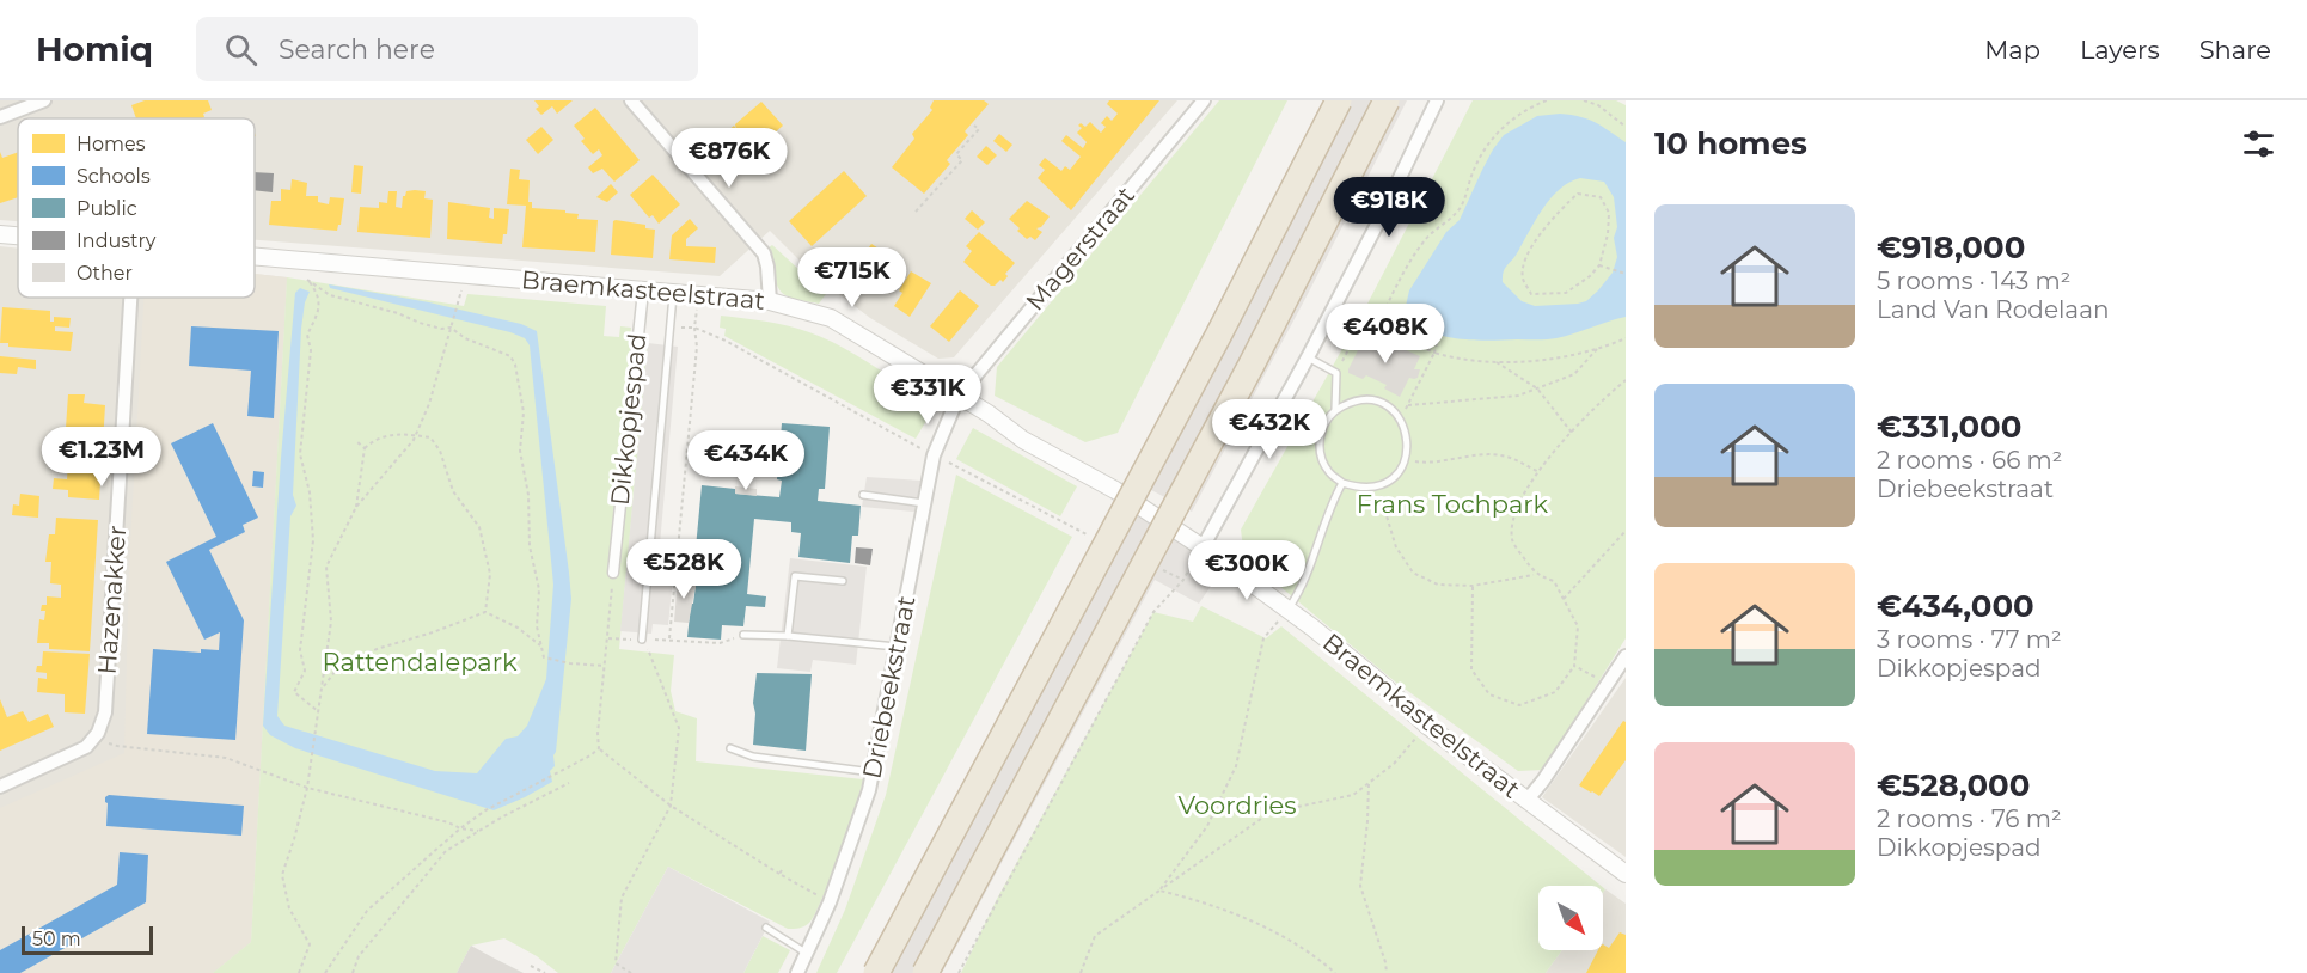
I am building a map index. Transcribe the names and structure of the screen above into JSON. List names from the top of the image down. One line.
{"streets":{"street":["Magerstraat","Braemkasteelstraat","Dikkopjespad","Hazenakker","Driebeekstraat"]},"crossings":[["Magerstraat","Braemkasteelstraat"],["Magerstraat","Driebeekstraat"],["Braemkasteelstraat","Dikkopjespad"],["Braemkasteelstraat","Driebeekstraat"]],"parks":["Frans Tochpark","Rattendalepark","Voordries"],"legend":["Homes","Schools","Public","Industry","Other"],"scale_bar":"50 m","north":"bottom right","page":{"header":"Homiq","search":"Search here","nav":["Map","Layers","Share"],"heading":"10 homes","price":["€876K","€918K","€715K","€408K","€331K","€432K","€1.23M","€434K","€528K","€300K"],"list":[{"name":"€918,000","note":"5 rooms · 143 m² · Land Van Rodelaan"},{"name":"€331,000","note":"2 rooms · 66 m² · Driebeekstraat"},{"name":"€434,000","note":"3 rooms · 77 m² · Dikkopjespad"},{"name":"€528,000","note":"2 rooms · 76 m² · Dikkopjespad"}],"scale":"50 m"}}
